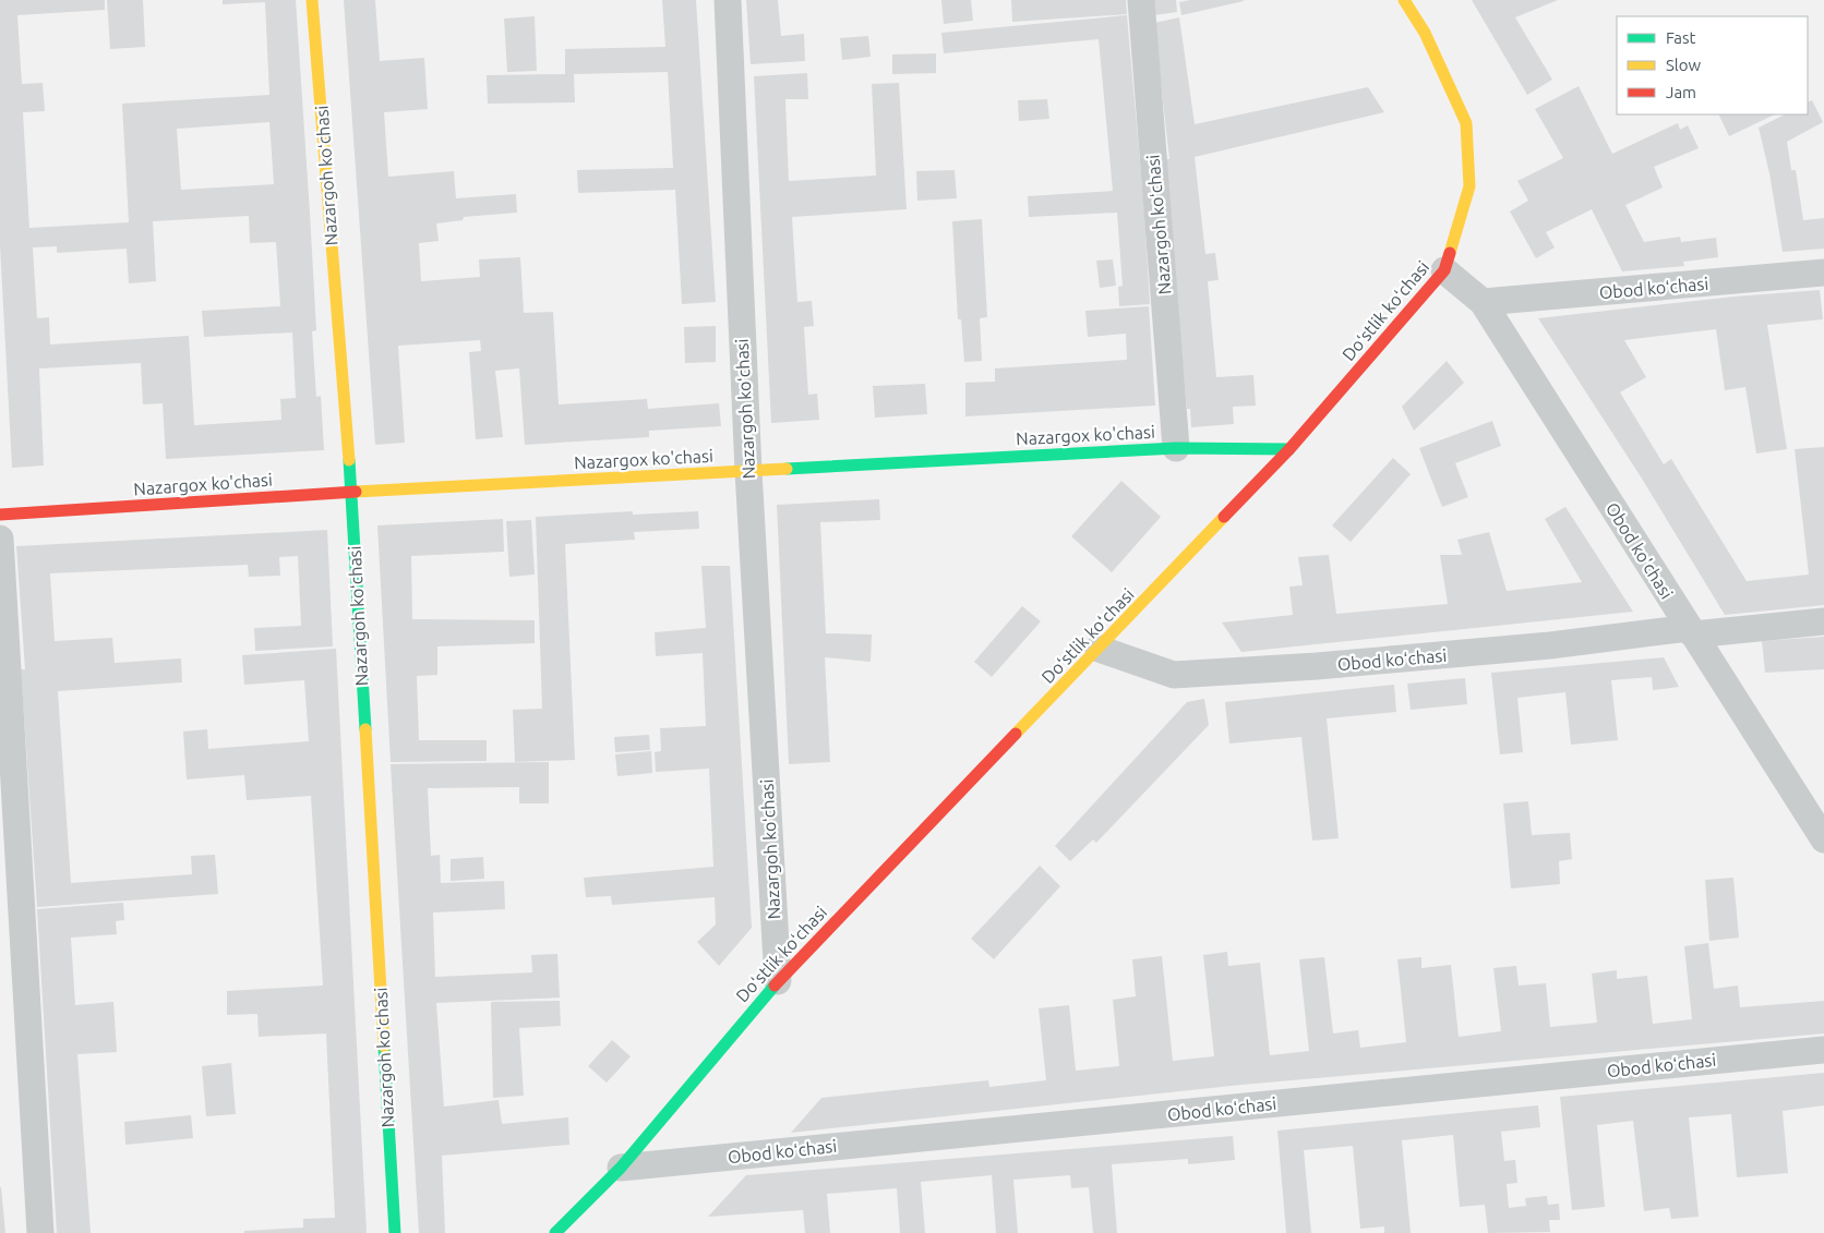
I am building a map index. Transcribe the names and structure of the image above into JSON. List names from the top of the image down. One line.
{"streets":{"street":["Nazargoh koʻchasi","Obod koʻchasi","Doʻstlik koʻchasi","Nazargox ko'chasi","Obod ko'chasi"]},"crossings":[["Nazargoh koʻchasi","Doʻstlik koʻchasi"],["Nazargoh koʻchasi","Nazargox ko'chasi"],["Obod koʻchasi","Doʻstlik koʻchasi"],["Obod koʻchasi","Obod ko'chasi"],["Doʻstlik koʻchasi","Nazargox ko'chasi"],["Doʻstlik koʻchasi","Obod ko'chasi"]],"legend":["Fast","Slow","Jam"]}
